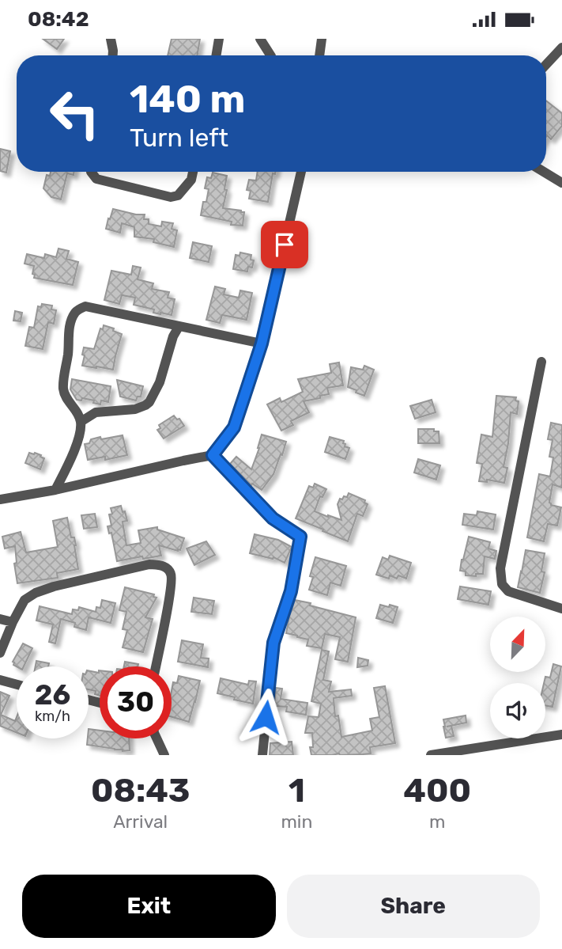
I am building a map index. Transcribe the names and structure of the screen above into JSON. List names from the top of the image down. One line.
{"north":"top right","page":{"status":"08:42","turn":["140 m","Turn left"],"speed":"26 km/h","limit":"30","eta":["08:43","Arrival","1","min","400","m"],"buttons":["Exit","Share"]}}
